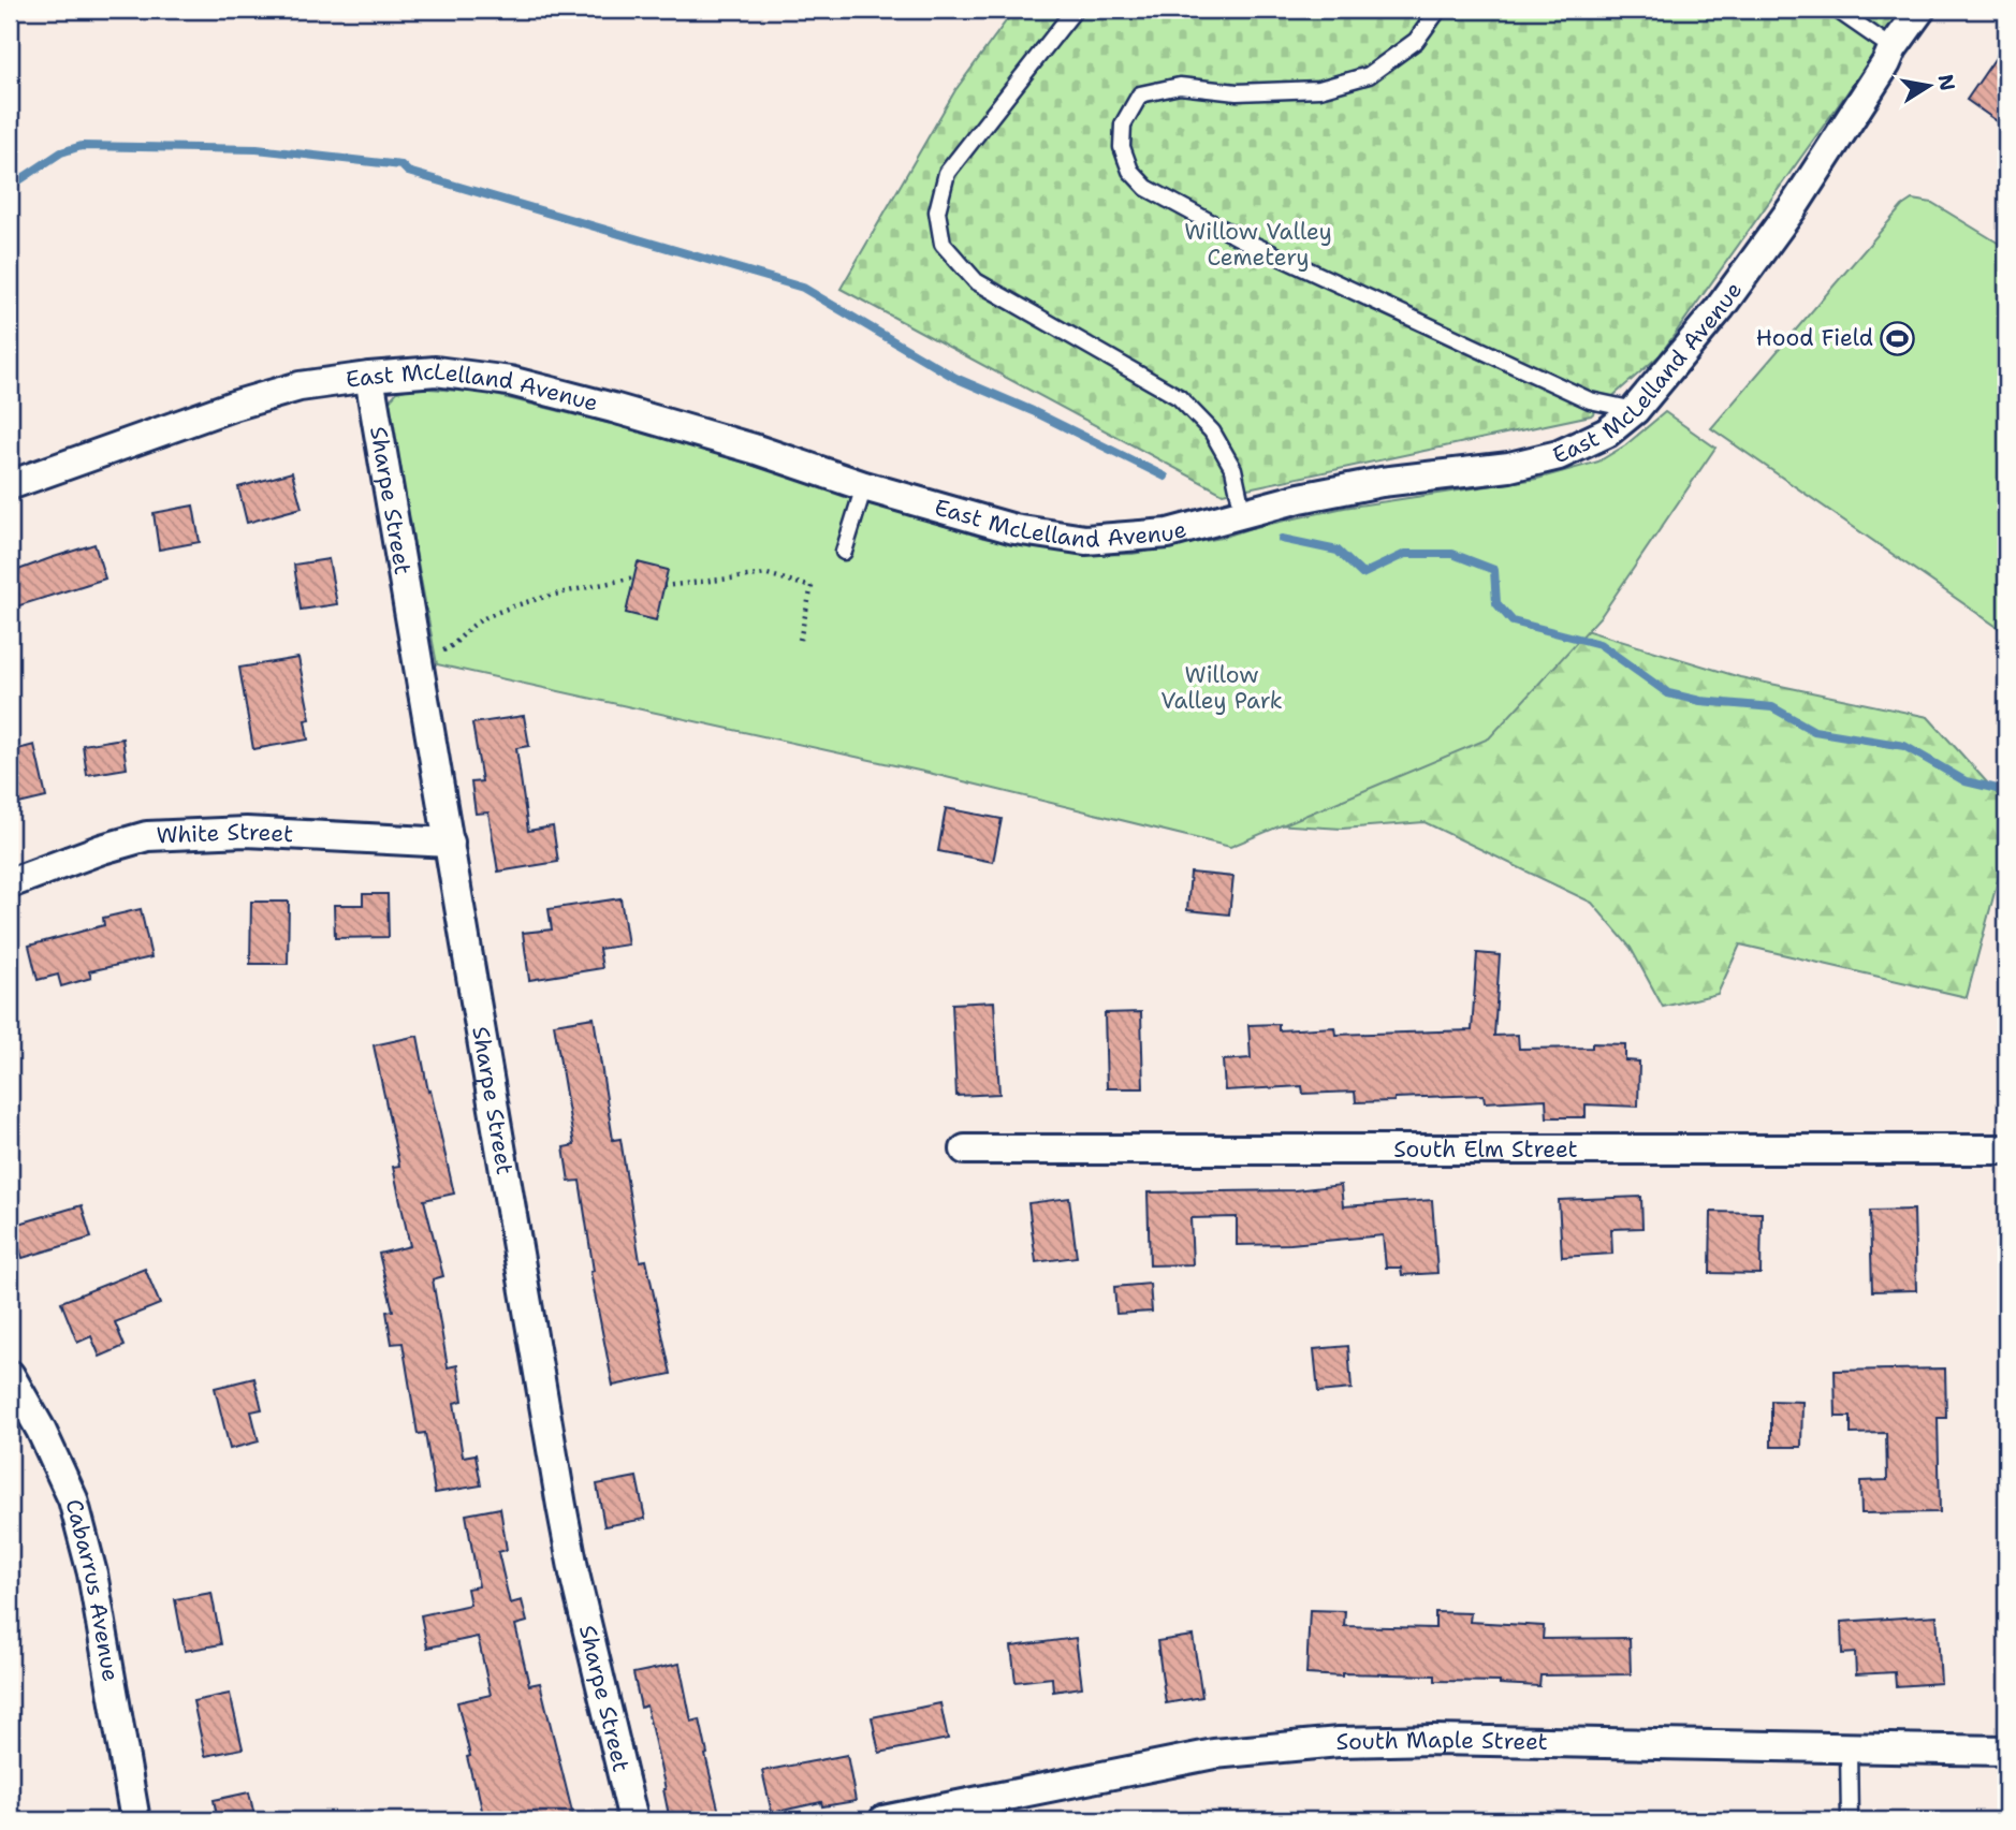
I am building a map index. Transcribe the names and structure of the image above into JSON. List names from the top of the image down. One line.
{"streets":{"street":["East McLelland Avenue","Sharpe Street","White Street","South Elm Street","Cabarrus Avenue","South Maple Street"]},"crossings":[["East McLelland Avenue","Sharpe Street"],["Sharpe Street","White Street"]],"parks":["Willow Valley Cemetery","Willow Valley Park"],"places":{"sports":["Hood Field"]},"north":"right"}
